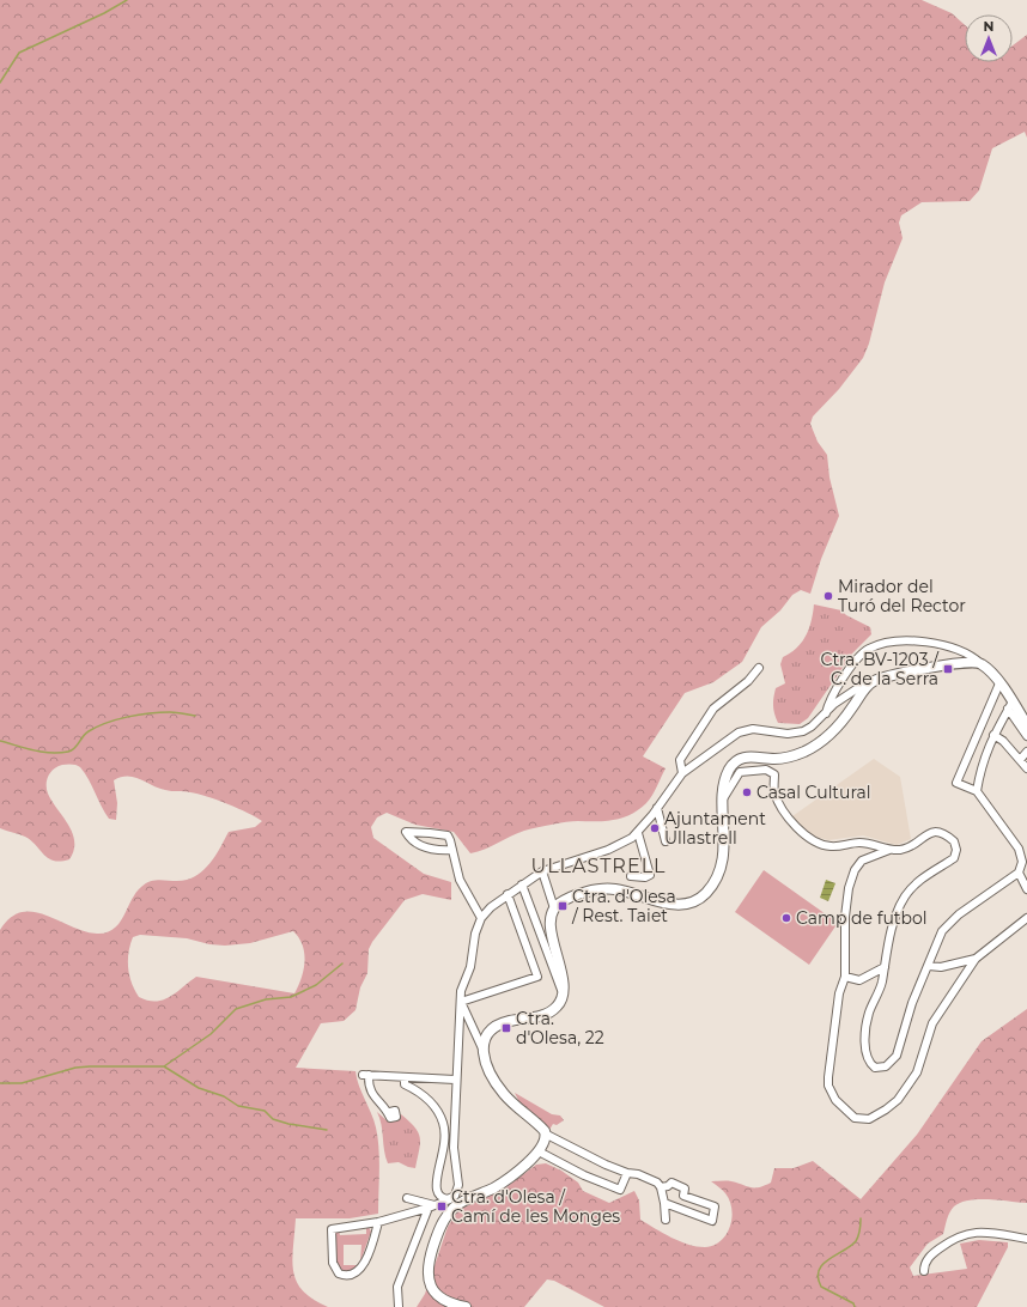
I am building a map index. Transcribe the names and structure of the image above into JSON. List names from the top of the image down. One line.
{"districts":["ULLASTRELL"],"places":{"other":["Mirador del Turó del Rector","Casal Cultural","Ajuntament Ullastrell","Camp de futbol"],"transit":["Ctra. BV-1203 / C. de la Serra","Ctra. d'Olesa / Rest. Taiet","Ctra. d'Olesa, 22","Ctra. d'Olesa / Camí de les Monges"]},"north":"top"}
